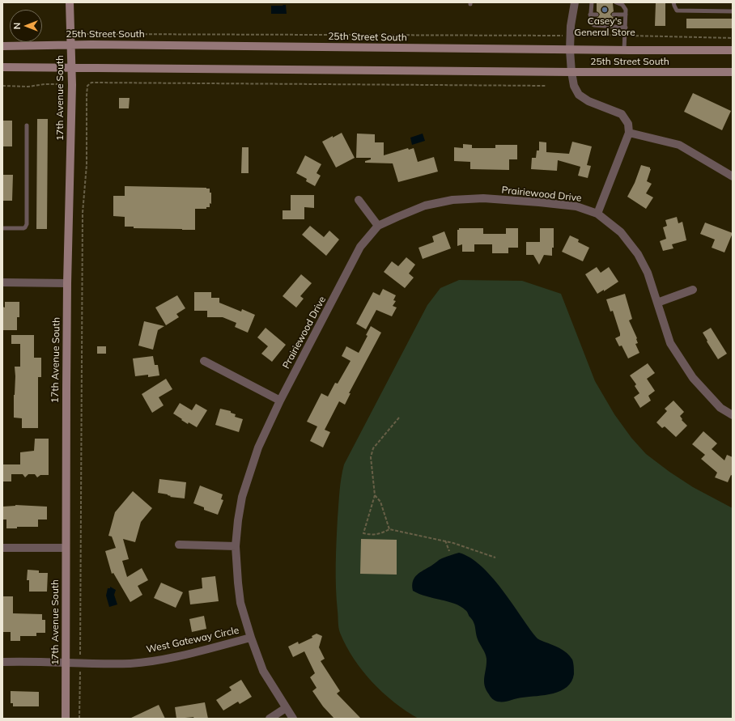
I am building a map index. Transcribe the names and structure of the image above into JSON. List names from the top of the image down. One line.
{"streets":{"main road":["25th Street South","17th Avenue South"],"street":["Prairiewood Drive","West Gateway Circle"]},"crossings":[["25th Street South","17th Avenue South"],["17th Avenue South","West Gateway Circle"],["Prairiewood Drive","West Gateway Circle"]],"places":["Casey's General Store"],"north":"left"}
